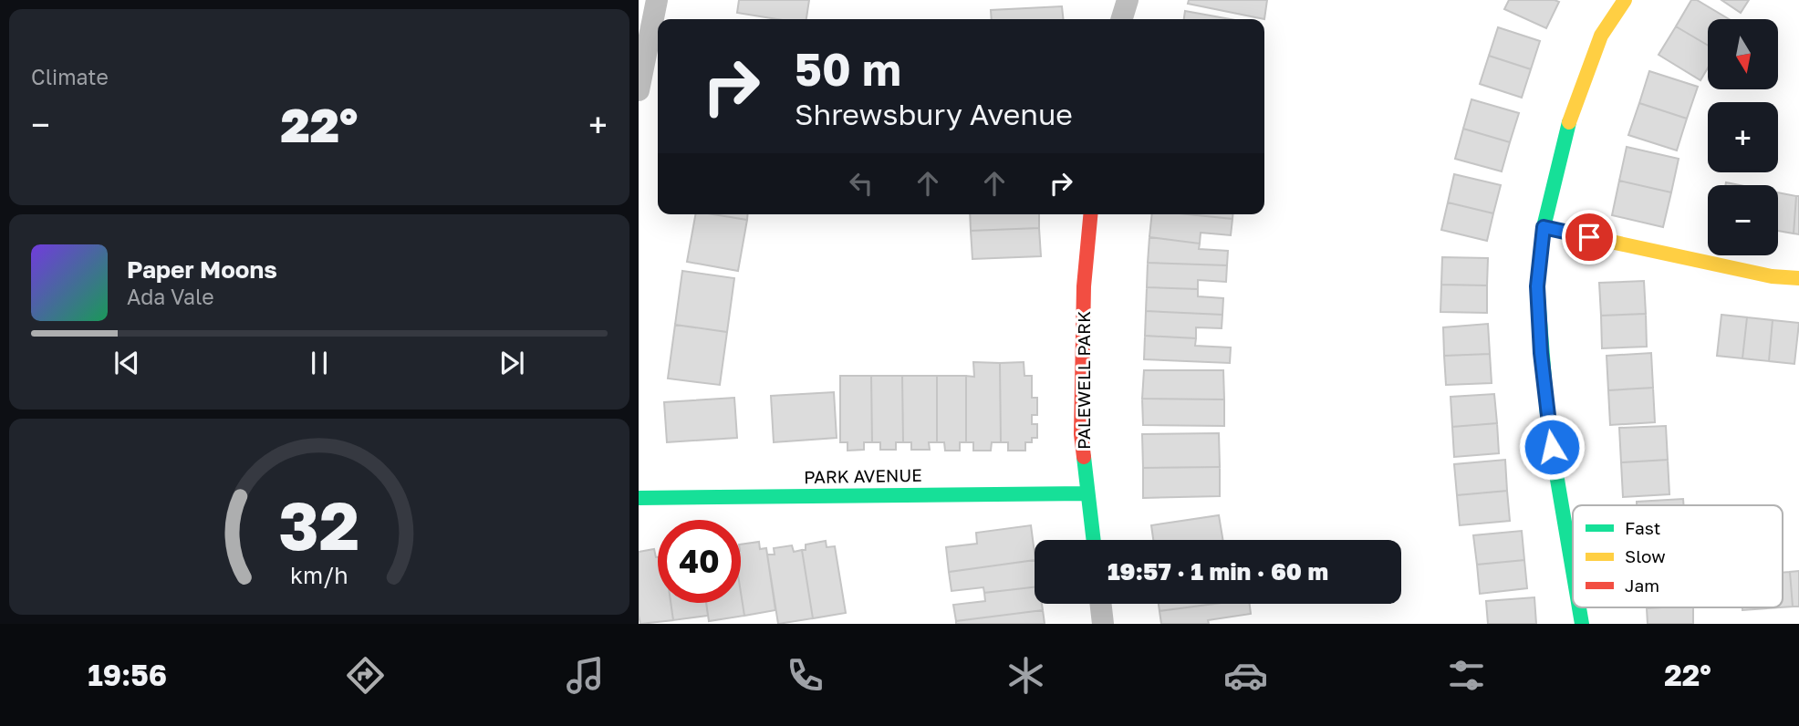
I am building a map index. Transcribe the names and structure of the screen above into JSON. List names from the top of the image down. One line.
{"streets":{"street":["PALEWELL PARK","PARK AVENUE"]},"crossings":[["PALEWELL PARK","PARK AVENUE"]],"legend":["Fast","Slow","Jam"],"north":"bottom","page":{"tile":"Climate","map_buttons":["+","−"],"turn":["50 m","Shrewsbury Avenue"],"heat":["−","22°","+"],"song":["Paper Moons","Ada Vale"],"limit":"40","trip":"19:57 · 1 min · 60 m","tabs":["19:56","22°"],"gauge":["32","km/h"]}}
